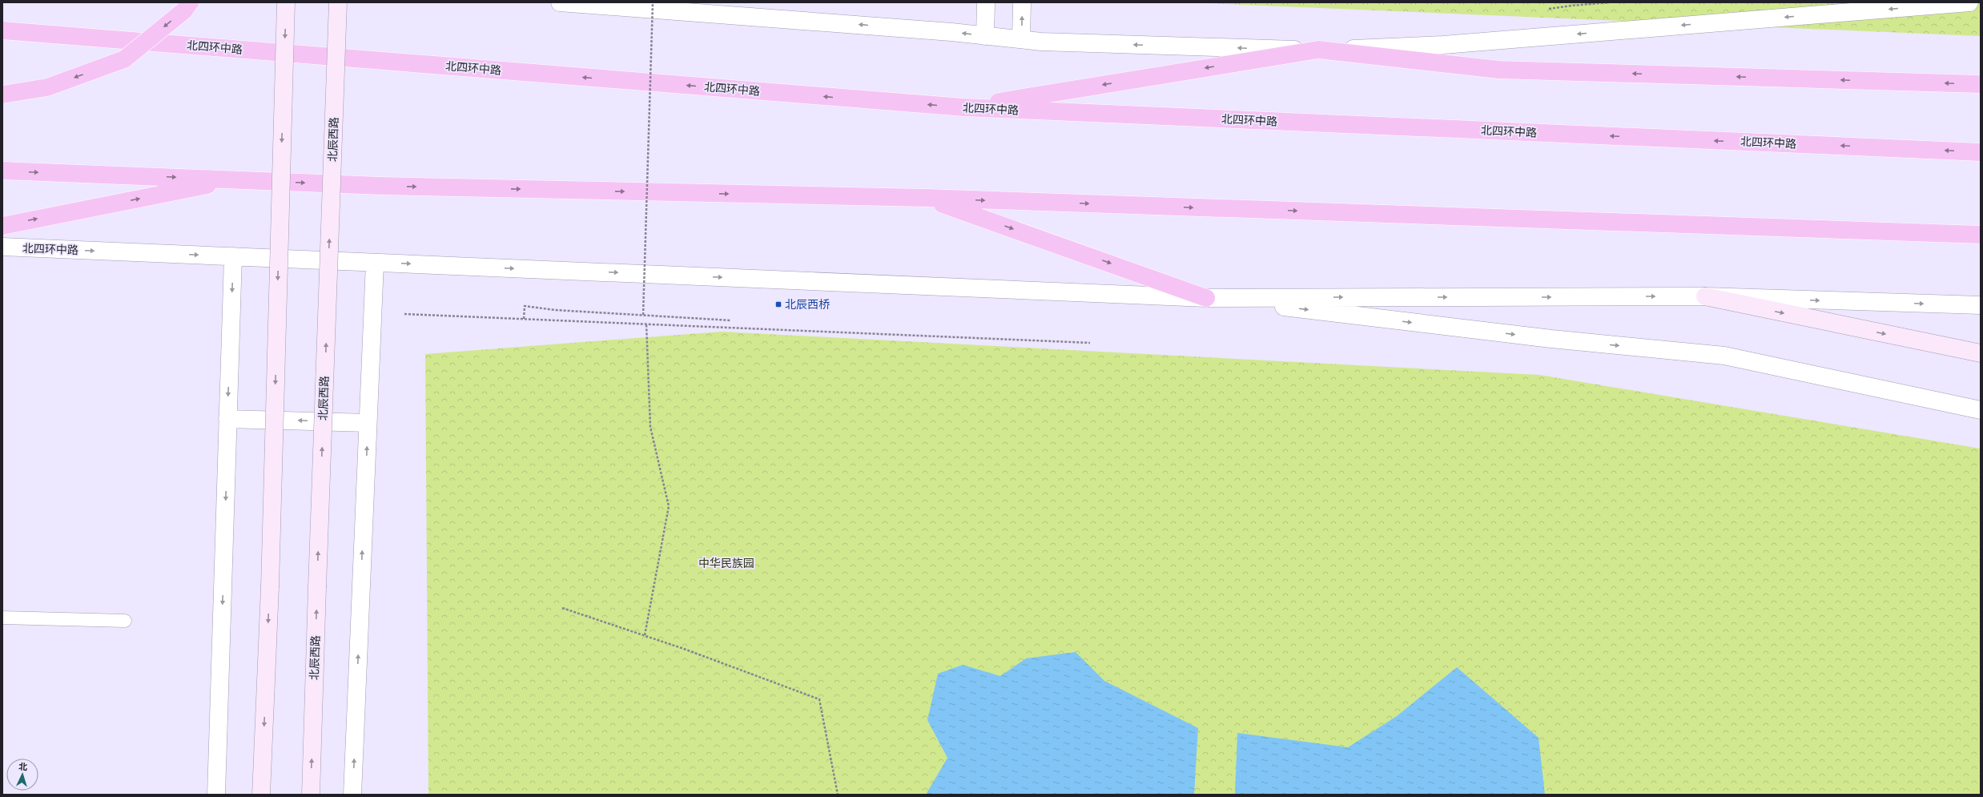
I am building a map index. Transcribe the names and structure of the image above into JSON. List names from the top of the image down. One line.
{"streets":{"highway":["北四环中路"],"main road":["北辰西路"]},"parks":["中华民族园"],"places":{"transit":["北辰西桥"]},"north":"top"}
